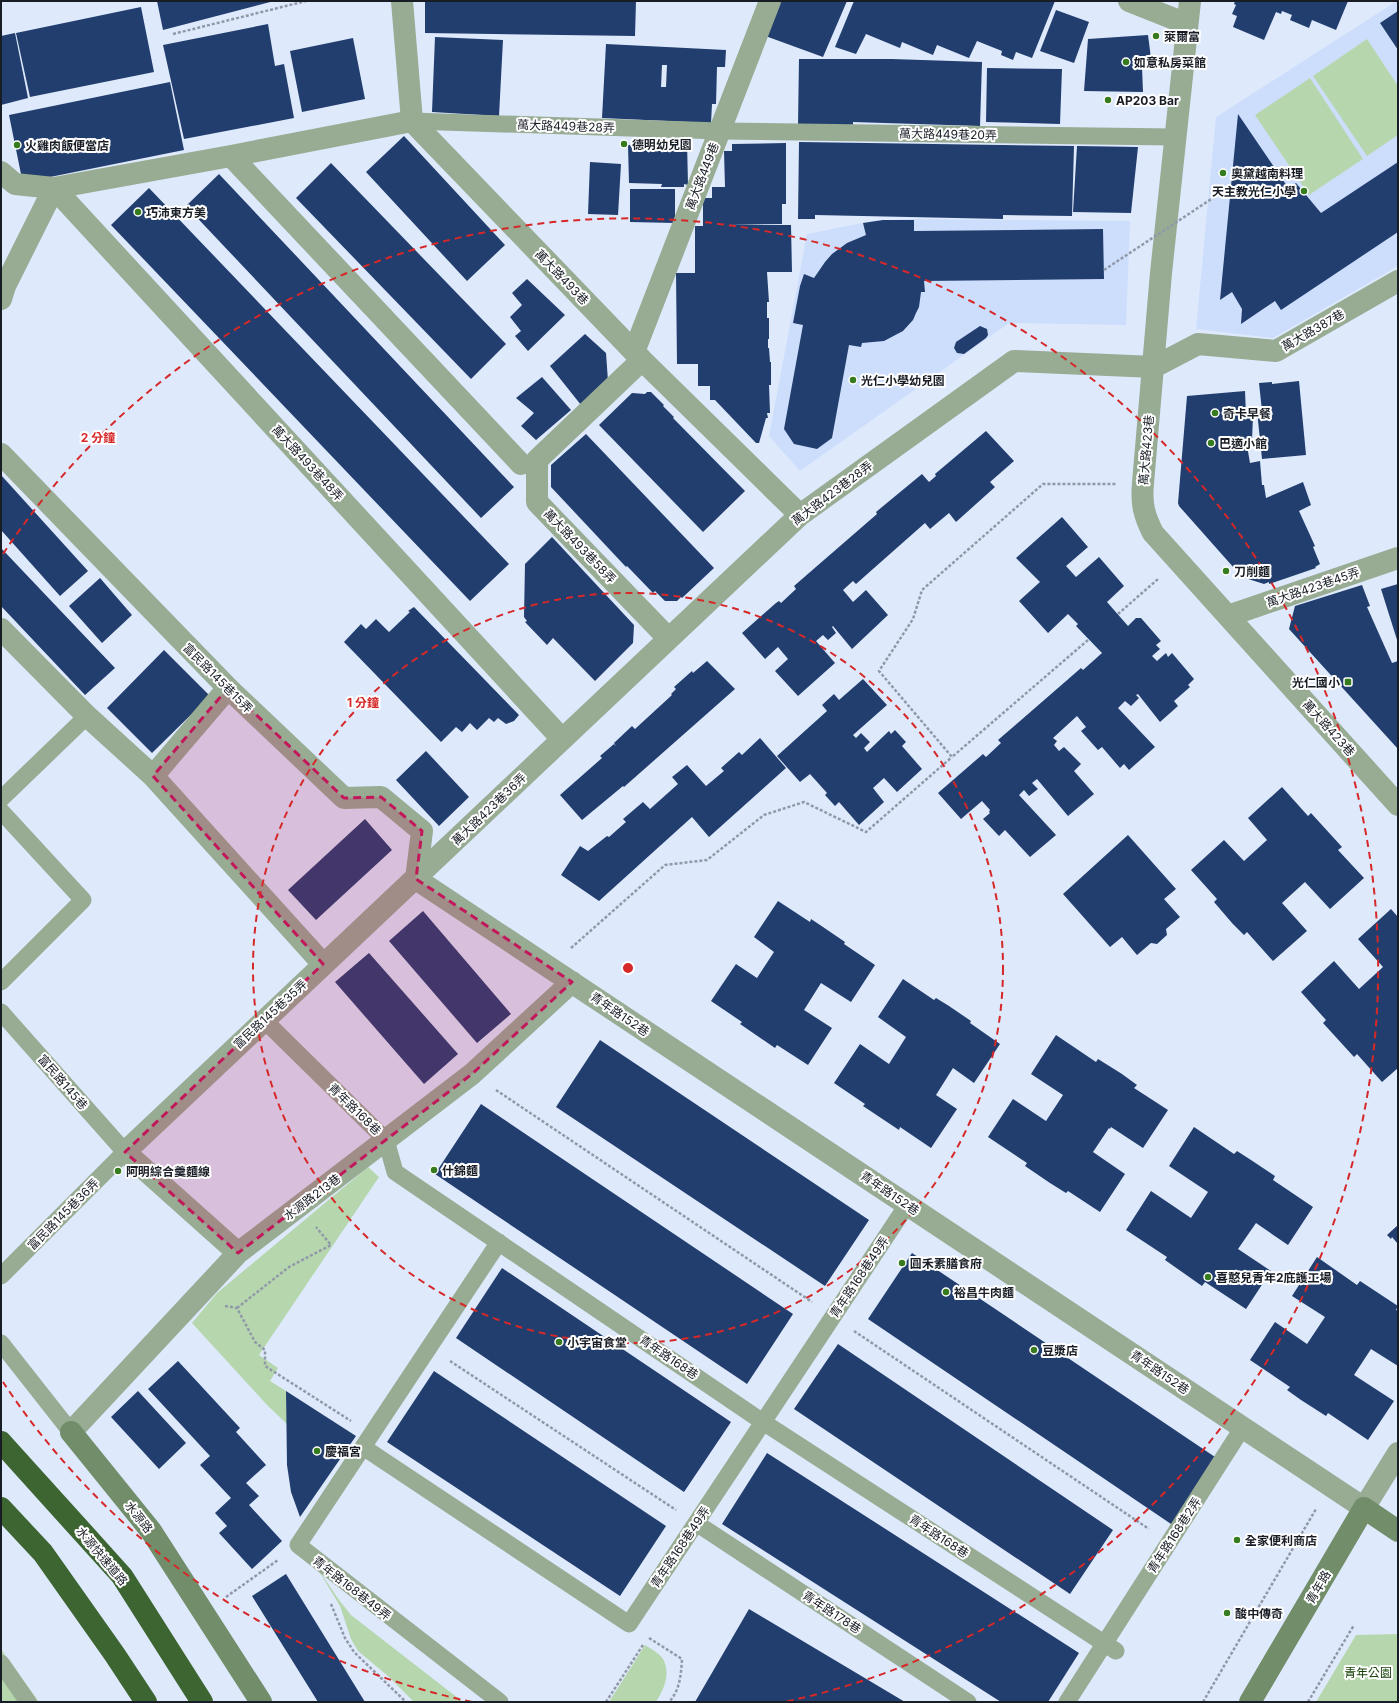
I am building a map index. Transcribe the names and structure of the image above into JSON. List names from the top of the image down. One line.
{"streets":{"highway":["水源快速道路"],"street":["萬大路449巷","萬大路493巷","萬大路387巷","萬大路423巷","萬大路493巷48弄","萬大路423巷28弄","萬大路493巷58弄","萬大路423巷45弄","富民路145巷15弄","萬大路423巷36弄","富民路145巷35弄","青年路152巷","水源路213巷","水源路","青年路"],"lane":["萬大路449巷28弄","萬大路449巷20弄","富民路145巷","青年路168巷","富民路145巷36弄","青年路168巷49弄","青年路168巷2弄","青年路178巷"]},"crossings":[["萬大路449巷28弄","萬大路449巷20弄"],["萬大路449巷28弄","萬大路449巷"],["萬大路449巷28弄","萬大路493巷"],["萬大路449巷20弄","萬大路449巷"],["萬大路449巷20弄","萬大路423巷"],["萬大路449巷","萬大路493巷"],["萬大路449巷","萬大路493巷58弄"],["萬大路493巷","萬大路423巷28弄"],["萬大路493巷","萬大路493巷58弄"],["萬大路387巷","萬大路423巷"],["萬大路387巷","萬大路423巷28弄"],["萬大路423巷","萬大路423巷28弄"],["萬大路423巷","萬大路423巷45弄"],["萬大路493巷48弄","萬大路423巷28弄"],["萬大路493巷48弄","萬大路423巷36弄"],["萬大路423巷28弄","萬大路493巷58弄"],["萬大路423巷28弄","萬大路423巷36弄"],["富民路145巷15弄","萬大路423巷36弄"],["富民路145巷15弄","富民路145巷35弄"],["富民路145巷15弄","青年路152巷"],["萬大路423巷36弄","富民路145巷35弄"],["萬大路423巷36弄","青年路152巷"],["富民路145巷35弄","青年路152巷"],["富民路145巷35弄","富民路145巷"],["富民路145巷35弄","青年路168巷"],["富民路145巷35弄","富民路145巷36弄"],["青年路152巷","水源路213巷"],["青年路152巷","青年路168巷49弄"],["青年路152巷","青年路168巷2弄"],["青年路152巷","青年路"],["富民路145巷","富民路145巷36弄"],["青年路168巷","水源路213巷"],["青年路168巷","青年路168巷49弄"],["青年路168巷","青年路168巷2弄"],["水源路213巷","水源路"],["青年路168巷49弄","青年路178巷"]],"parks":["青年公園"],"places":{"other":["萊爾富","如意私房菜館","AP203 Bar","德明幼兒園","火雞肉飯便當店","奧黛越南料理","天主教光仁小學","巧沛東方美","光仁小學幼兒園","奇卡早餐","巴適小館","刀削麵","什錦麵","阿明綜合羹麵線","圓禾素膳食府","喜憨兒青年2庇護工場","裕昌牛肉麵","小宇宙食堂","豆漿店","慶福宮","全家便利商店","酸中傳奇"],"transit":["光仁國小"]},"rings":["2 分鐘","1 分鐘"]}
